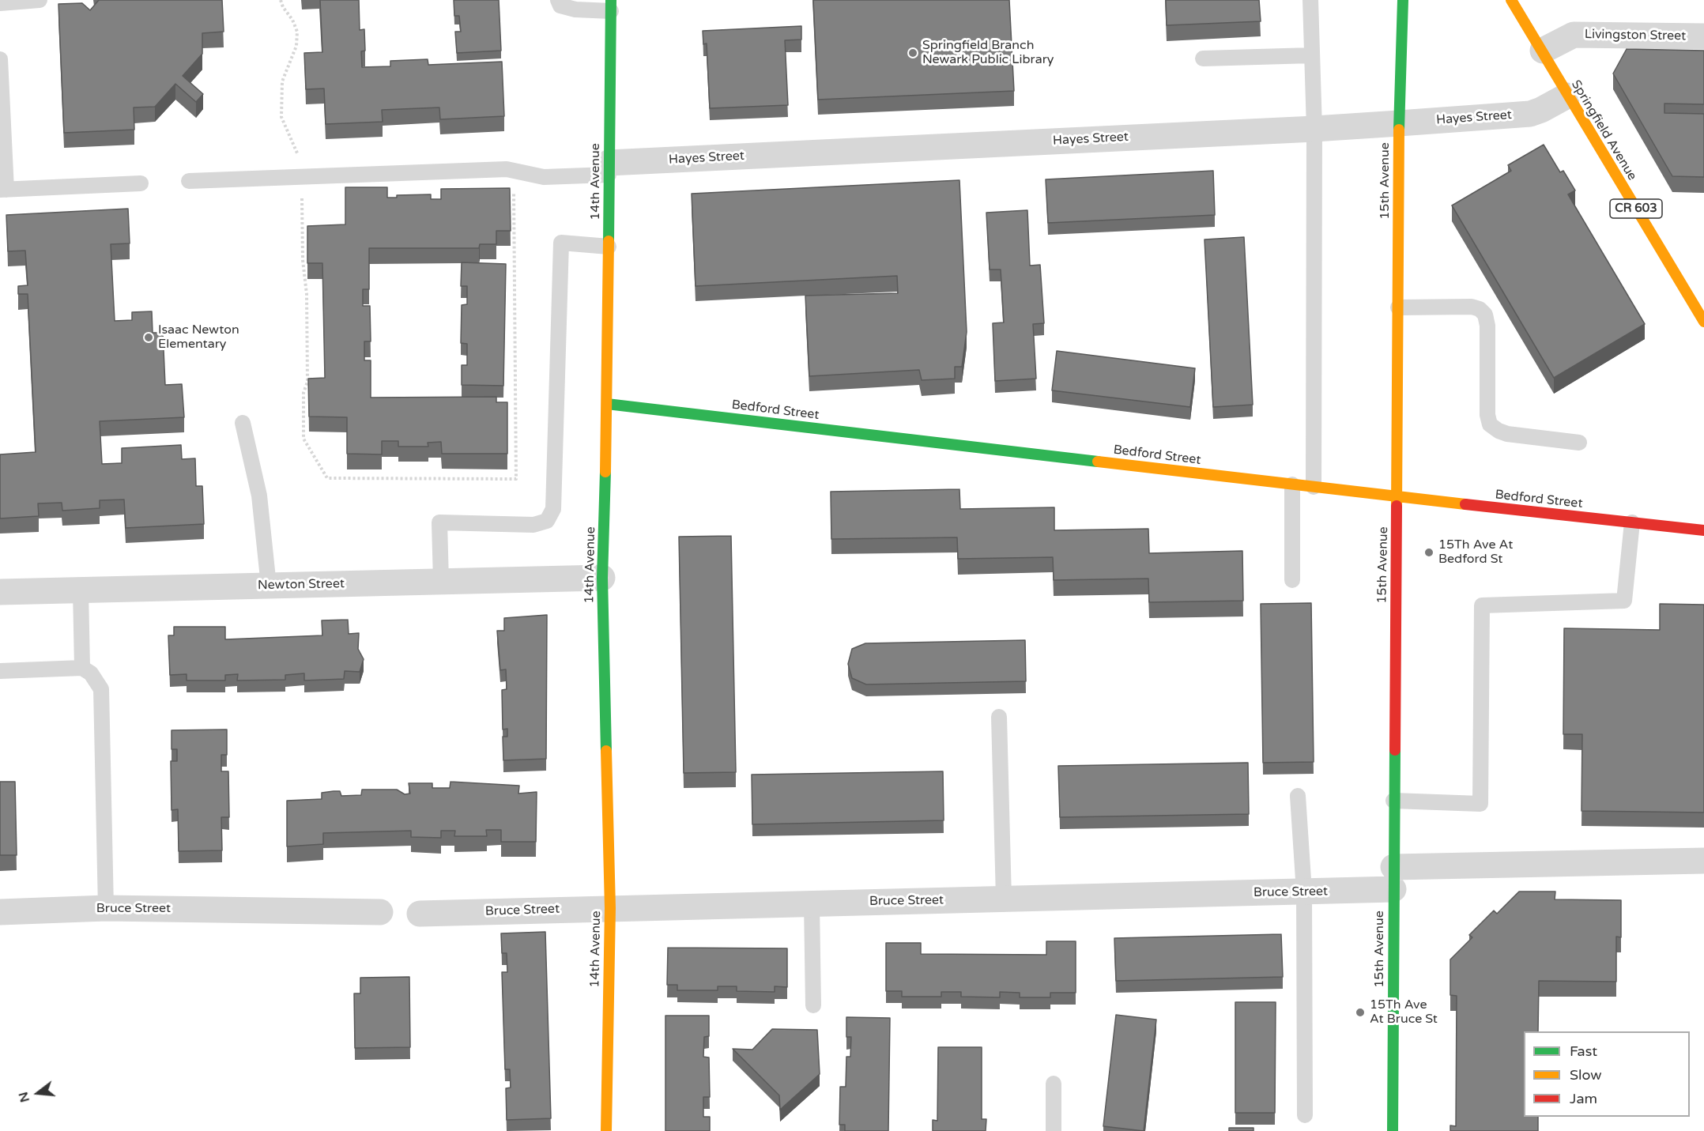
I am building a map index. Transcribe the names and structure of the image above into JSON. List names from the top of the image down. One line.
{"streets":{"street":["Livingston Street","Hayes Street","Springfield Avenue","15th Avenue","14th Avenue","CR 603","Bedford Street","Newton Street","Bruce Street"]},"crossings":[["Livingston Street","Springfield Avenue"],["Hayes Street","Springfield Avenue"],["Hayes Street","15th Avenue"],["Hayes Street","14th Avenue"],["15th Avenue","Bedford Street"],["15th Avenue","Bruce Street"],["14th Avenue","Bedford Street"],["14th Avenue","Newton Street"],["14th Avenue","Bruce Street"]],"places":["Springfield Branch Newark Public Library","Isaac Newton Elementary","15Th Ave At Bedford St","15Th Ave At Bruce St"],"legend":["Fast","Slow","Jam"],"north":"left"}
